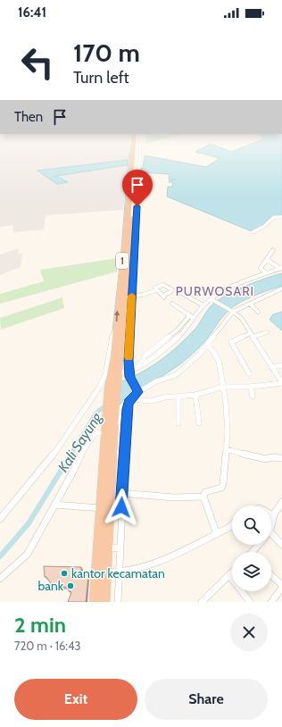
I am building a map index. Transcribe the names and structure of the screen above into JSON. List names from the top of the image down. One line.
{"streets":{"highway":["1"]},"districts":["PURWOSARI"],"water":["Kali Sayung"],"places":["kantor kecamatan","bank"],"page":{"status":"16:41","turn":["170 m","Turn left"],"then":"Then","heading":["2 min","720 m · 16:43"],"buttons":["Exit","Share"]}}
